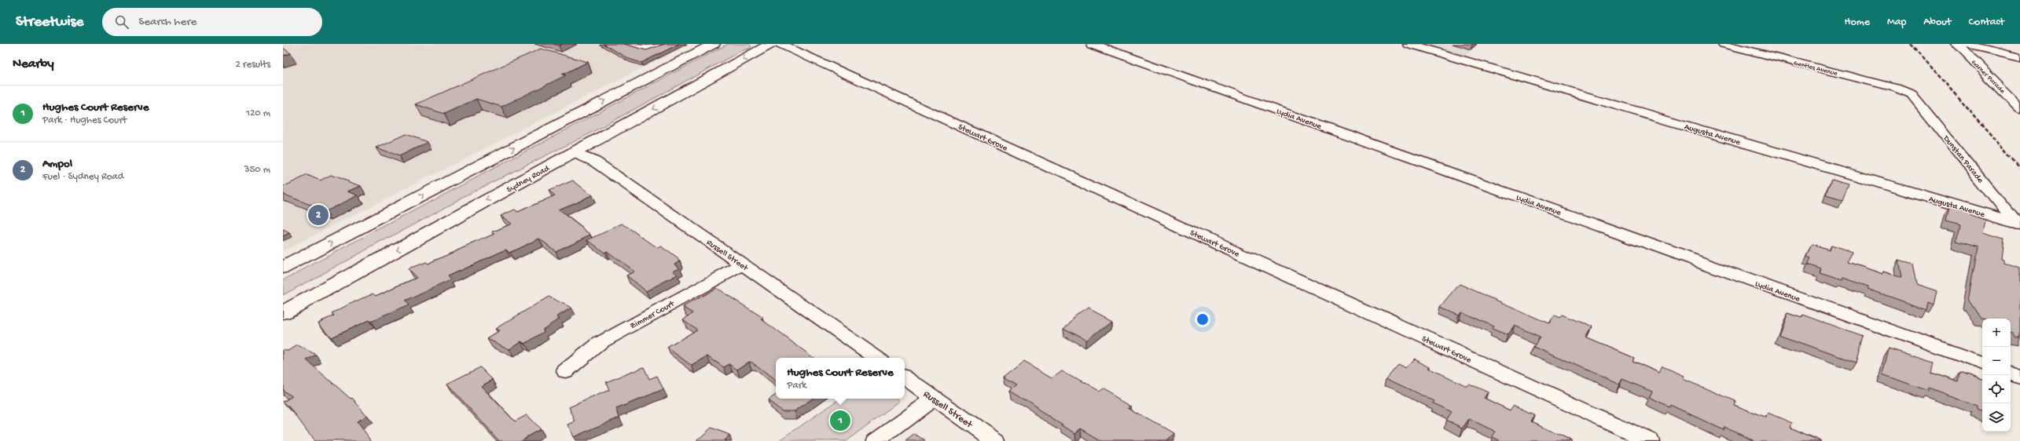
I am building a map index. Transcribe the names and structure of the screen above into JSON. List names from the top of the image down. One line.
{"streets":{"highway":["Sydney Road"],"street":["Gentles Avenue","Garner Parade","Lydia Avenue","Augusta Avenue","Stewart Grove","Dunstan Parade","Russell Street","Zimmer Court"]},"crossings":[["Gentles Avenue","Dunstan Parade"],["Augusta Avenue","Dunstan Parade"],["Sydney Road","Russell Street"],["Russell Street","Zimmer Court"]],"page":{"header":"Streetwise","search":"Search here","nav":["Home","Map","About","Contact"],"heading":["Nearby","2 results"],"list":[{"mark":"1","name":"Hughes Court Reserve","note":"Park · Hughes Court","value":"120 m"},{"mark":"2","name":"Ampol","note":"Fuel · Sydney Road","value":"350 m"}],"pins":["2","1"],"map_buttons":["+","−"],"popup":["Hughes Court Reserve","Park"]}}
